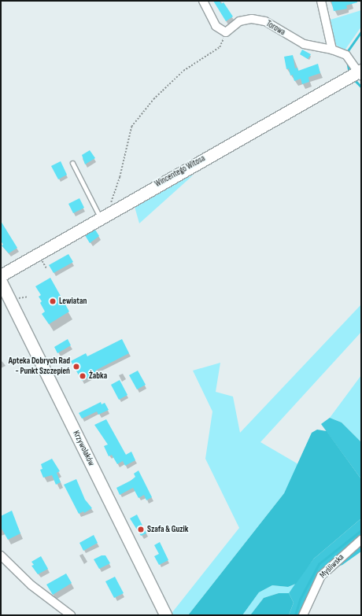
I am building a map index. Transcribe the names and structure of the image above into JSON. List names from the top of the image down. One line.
{"streets":{"street":["Torowa","Wincentego Witosa","Krzywolaków","Myśliwska"]},"crossings":[["Torowa","Wincentego Witosa"]],"places":["Lewiatan","Apteka Dobrych Rad - Punkt Szczepień","Żabka","Szafa & Guzik"]}
